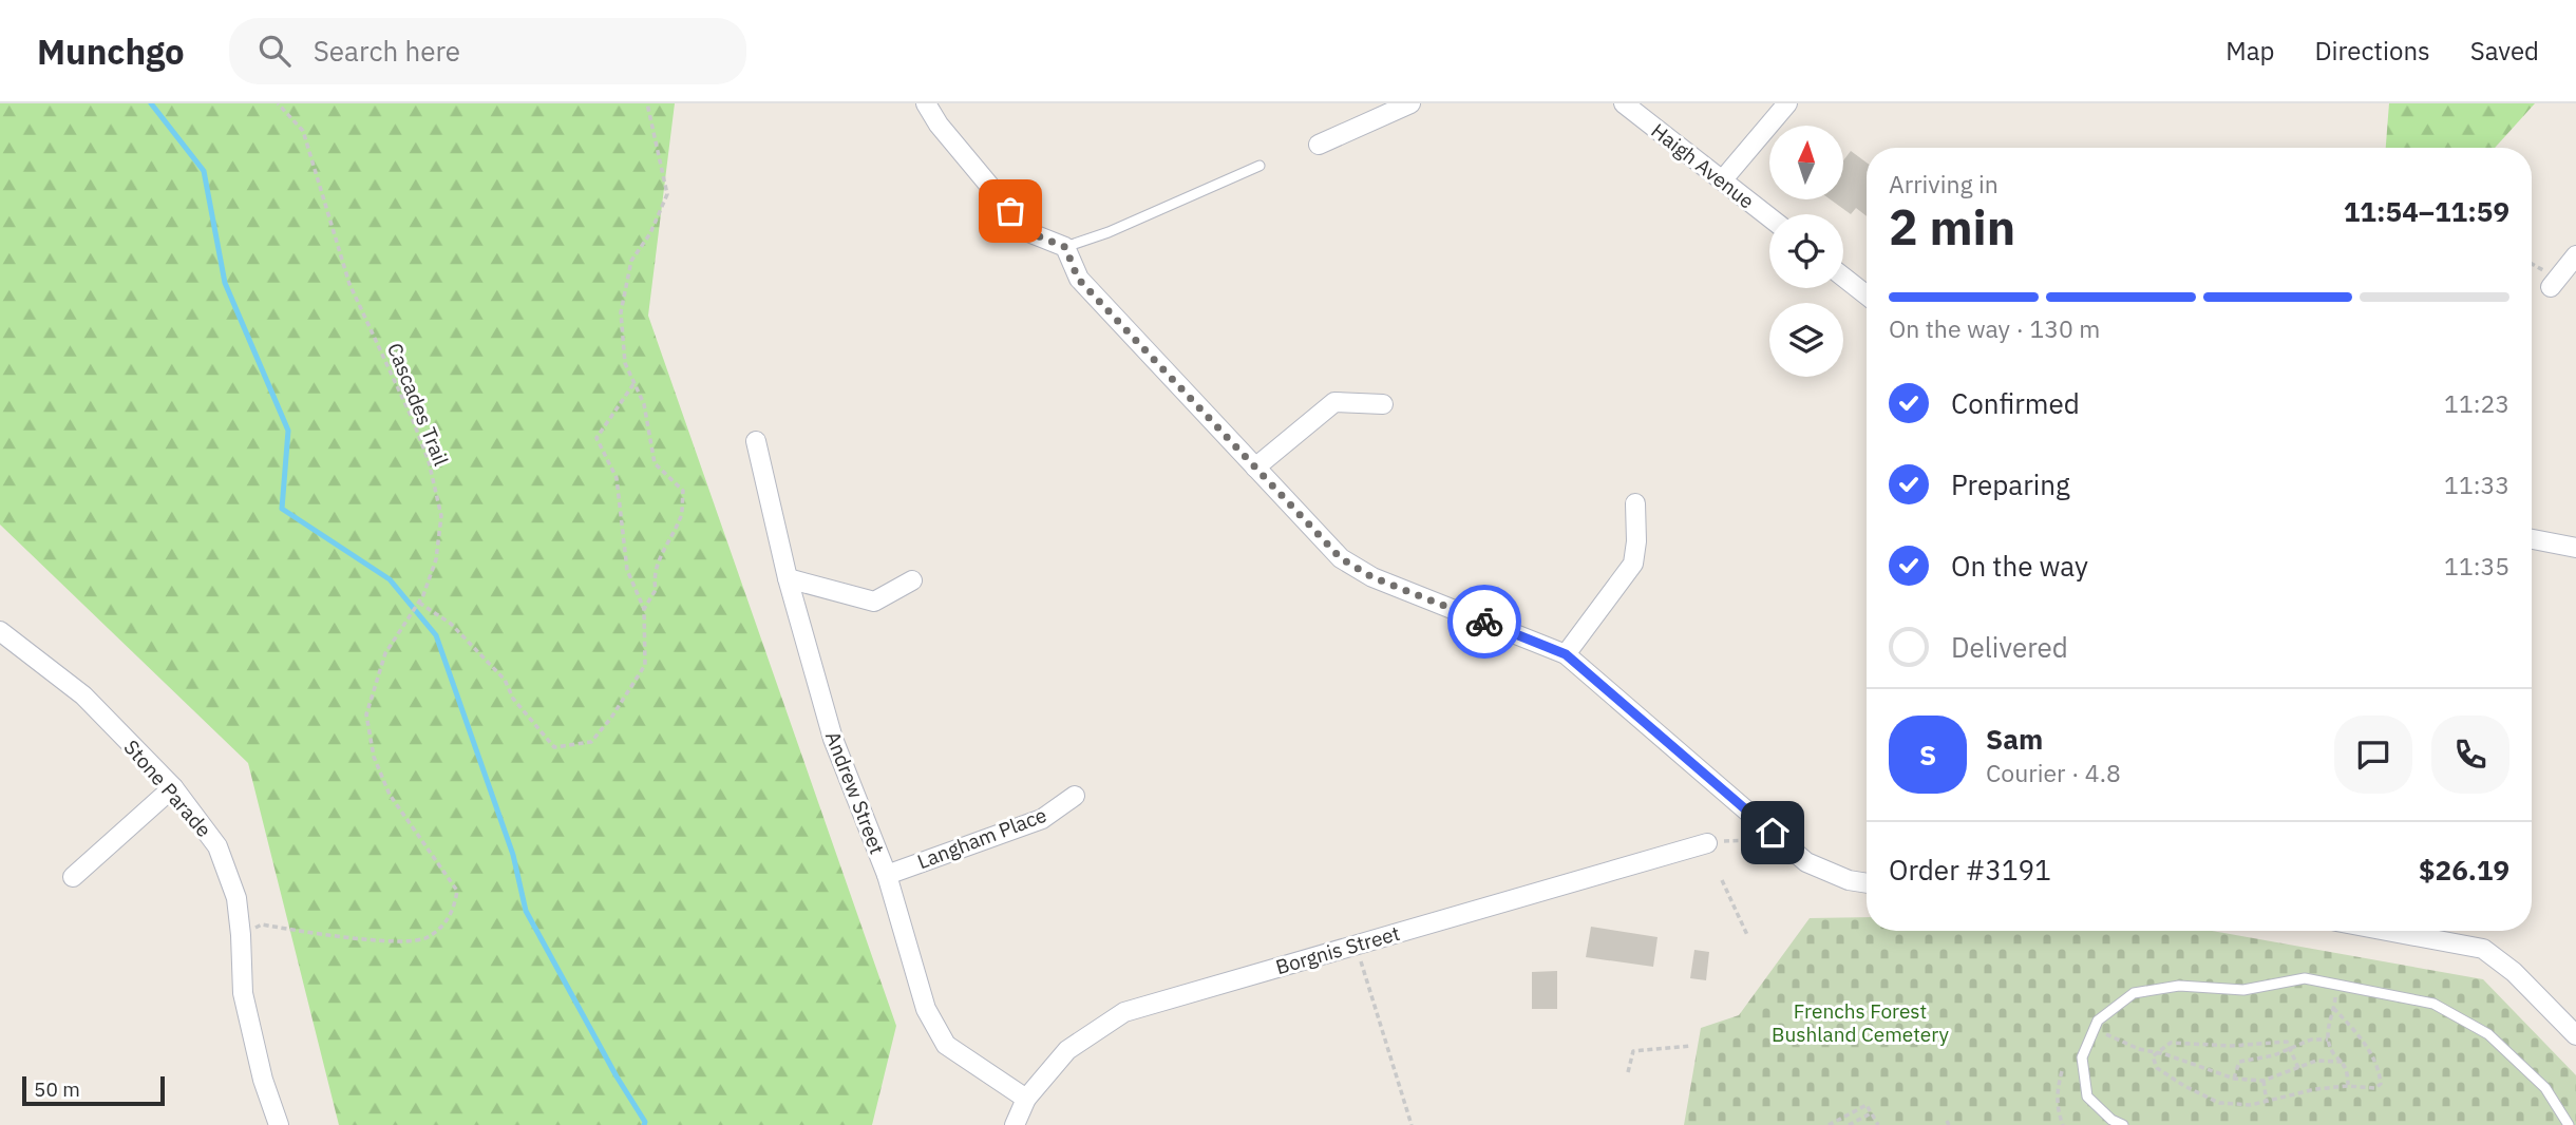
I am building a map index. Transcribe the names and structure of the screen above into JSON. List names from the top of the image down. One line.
{"streets":{"street":["Haigh Avenue","Stone Parade","Andrew Street","Langham Place","Borgnis Street"],"path":["Cascades Trail"]},"crossings":[["Cascades Trail","Stone Parade"],["Andrew Street","Langham Place"],["Andrew Street","Borgnis Street"]],"parks":["Frenchs Forest Bushland Cemetery"],"scale_bar":"50 m","north":"top","page":{"header":"Munchgo","search":"Search here","nav":["Map","Directions","Saved"],"heading":["2 min","Arriving in","11:54–11:59"],"panel":["Sam","Courier · 4.8","Order #3191","$26.19"],"bar":"On the way · 130 m","list":[["Confirmed","11:23"],["Preparing","11:33"],["On the way","11:35"],"Delivered"],"round":"S","scale":"50 m"}}
